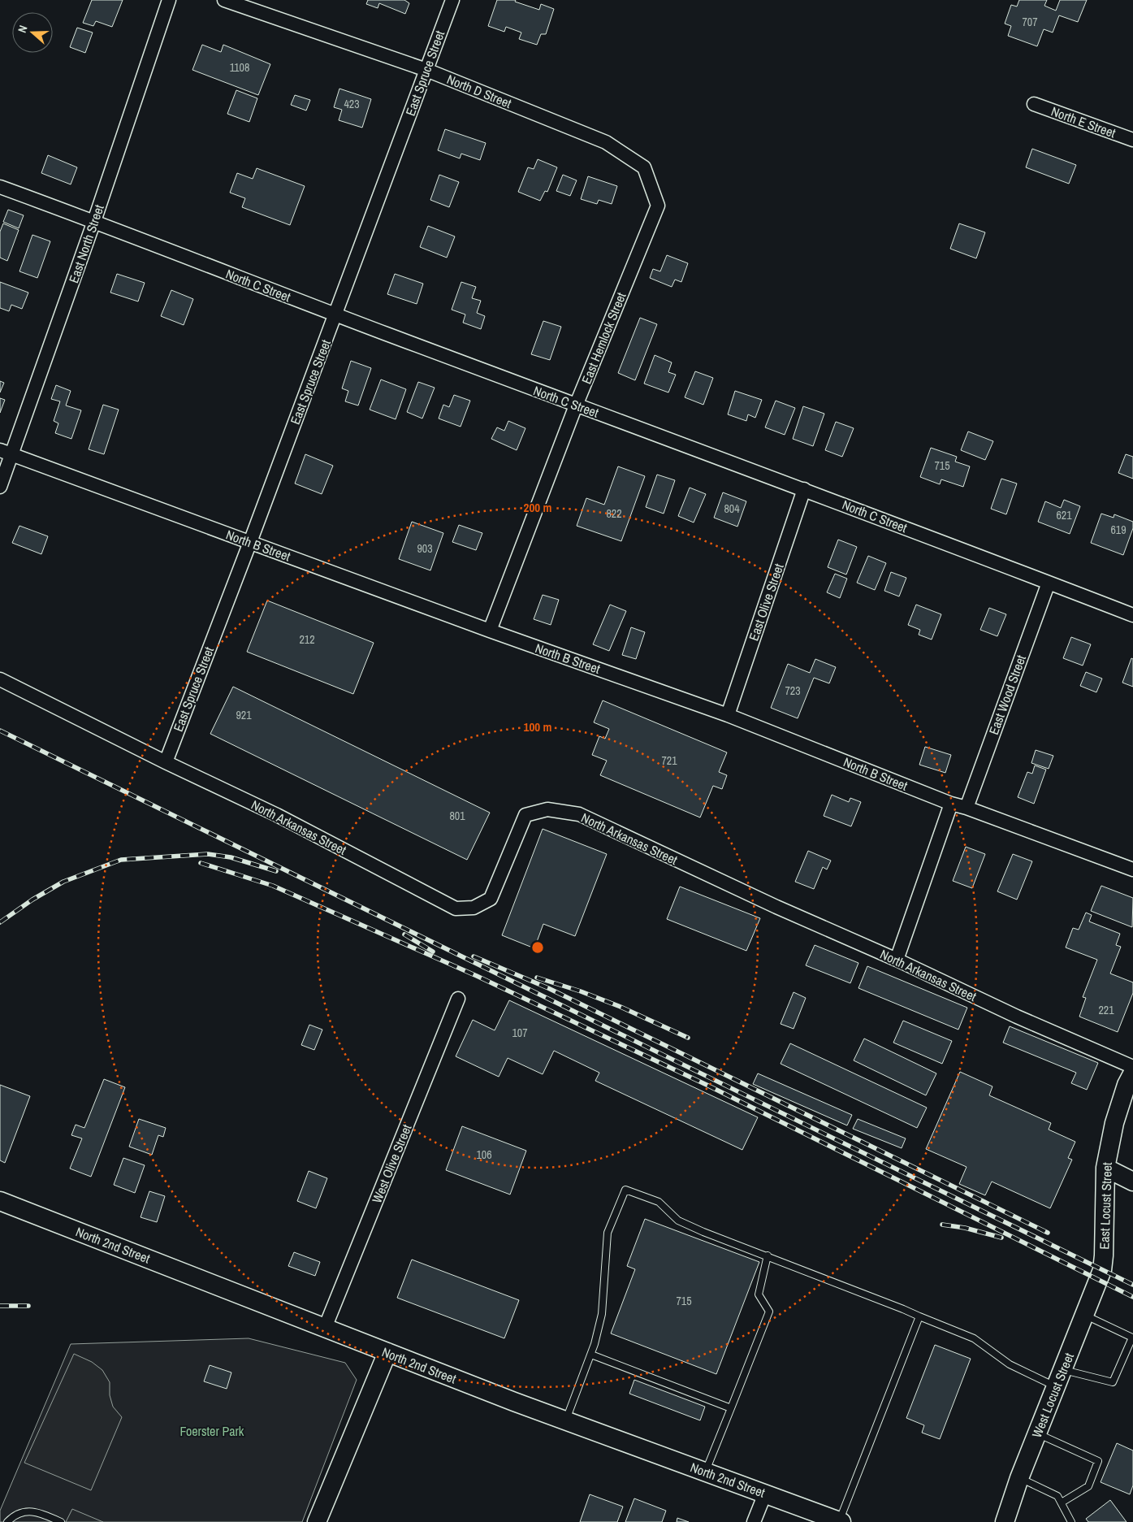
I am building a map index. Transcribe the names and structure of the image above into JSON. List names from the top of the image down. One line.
{"streets":{"main road":["East Locust Street","North 2nd Street","West Locust Street"],"street":["East Spruce Street","North D Street","North E Street","East North Street","North C Street","East Hemlock Street","North B Street","East Olive Street","East Wood Street","North Arkansas Street","West Olive Street"]},"crossings":[["East Spruce Street","North D Street"],["East Spruce Street","North C Street"],["East Spruce Street","North B Street"],["East Spruce Street","North Arkansas Street"],["North D Street","East Hemlock Street"],["East North Street","North C Street"],["East North Street","North B Street"],["North C Street","East Hemlock Street"],["North C Street","East Olive Street"],["North C Street","East Wood Street"],["East Hemlock Street","North B Street"],["North B Street","East Olive Street"],["North B Street","East Wood Street"],["West Olive Street","North 2nd Street"],["East Locust Street","West Locust Street"]],"parks":["Foerster Park"],"house_numbers":["707","1108","423","715","804","822","621","619","903","212","723","921","721","801","221","107","106","715"],"north":"left","rings":["200 m","100 m"]}
